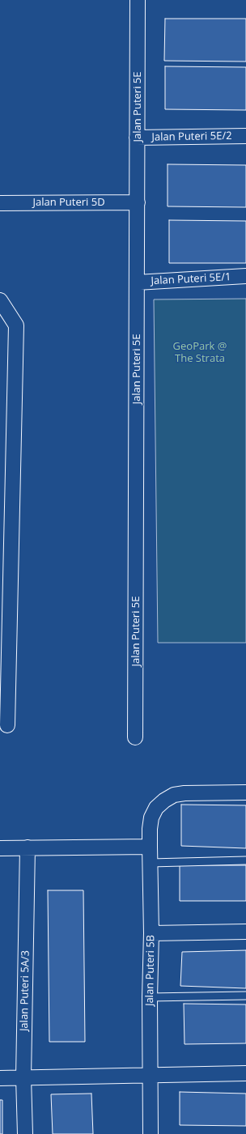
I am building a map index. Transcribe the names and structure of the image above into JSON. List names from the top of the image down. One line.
{"streets":{"street":["Jalan Puteri 5E","Jalan Puteri 5E/2","Jalan Puteri 5D","Jalan Puteri 5E/1","Jalan Puteri 5B","Jalan Puteri 5A/3"]},"crossings":[["Jalan Puteri 5E","Jalan Puteri 5E/2"],["Jalan Puteri 5E","Jalan Puteri 5D"],["Jalan Puteri 5E","Jalan Puteri 5E/1"]],"parks":["GeoPark @ The Strata"]}
